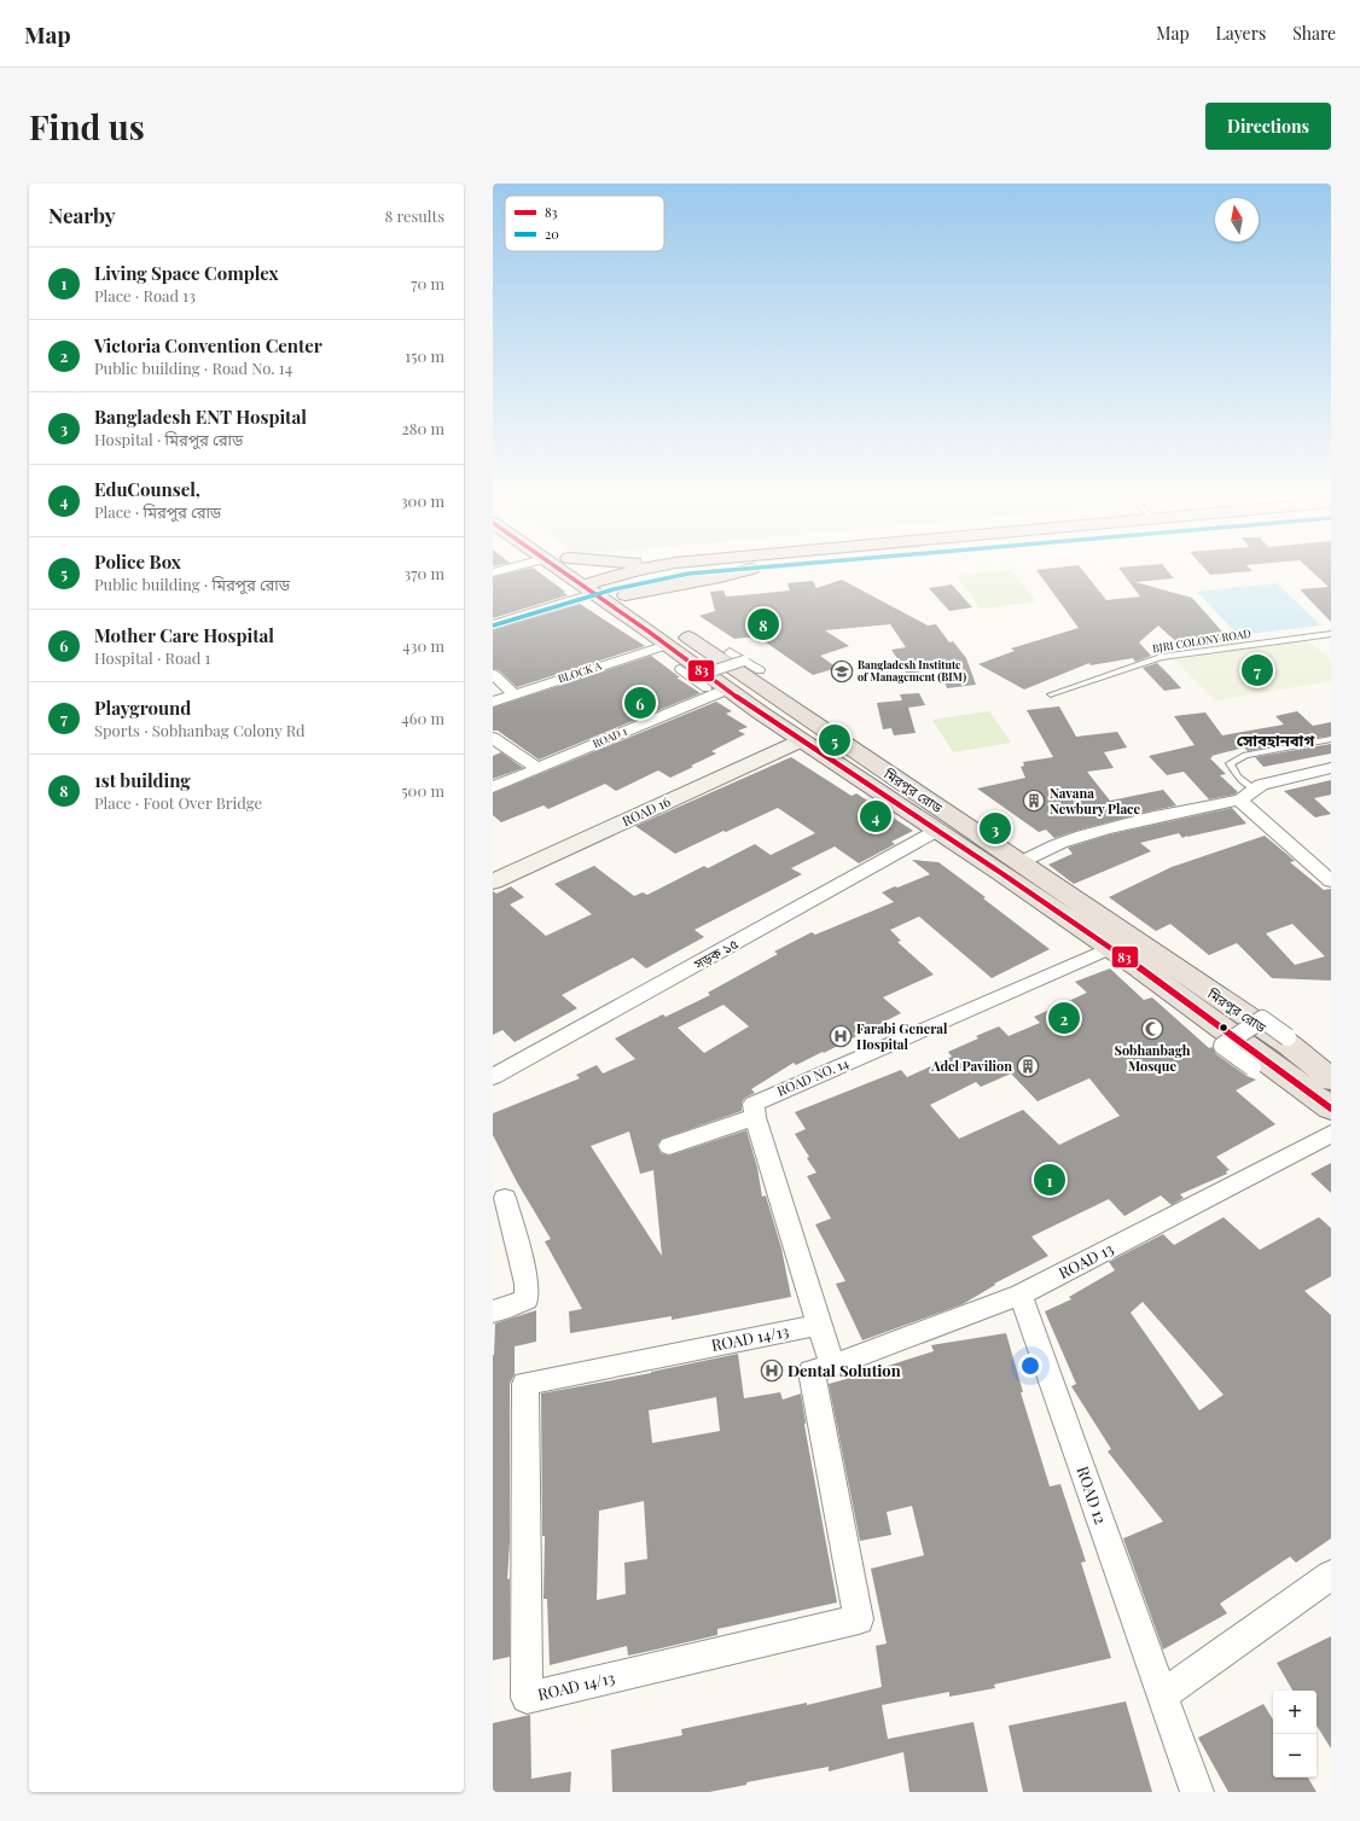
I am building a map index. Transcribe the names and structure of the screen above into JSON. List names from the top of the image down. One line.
{"streets":{"highway":["মিরপুর রোড"],"main road":["ROAD 16"],"street":["BLOCK A","ROAD 1","সড়ক ১৫","ROAD NO. 14","ROAD 13","ROAD 14/13","ROAD 12"],"lane":["BJRI COLONY ROAD"]},"crossings":[["BLOCK A","মিরপুর রোড"],["ROAD 1","মিরপুর রোড"],["মিরপুর রোড","ROAD 16"],["মিরপুর রোড","সড়ক ১৫"],["মিরপুর রোড","ROAD NO. 14"],["ROAD 13","ROAD 14/13"],["ROAD 13","ROAD 12"]],"districts":["সোবহানবাগ"],"places":{"school or university":["Bangladesh Institute of Management (BIM)"],"building":["Navana Newbury Place","Adel Pavilion"],"mosque":["Sobhanbagh Mosque"],"hospital":["Farabi General Hospital","Dental Solution"]},"lines":["transit line 83","transit line 20"],"legend":["83","20"],"north":"top","page":{"header":"Map","nav":["Map","Layers","Share"],"buttons":"Directions","title":"Find us","heading":["Nearby","8 results"],"list":[{"mark":"1","name":"Living Space Complex","note":"Place · Road 13","value":"70 m"},{"mark":"2","name":"Victoria Convention Center","note":"Public building · Road No. 14","value":"150 m"},{"mark":"3","name":"Bangladesh ENT Hospital","note":"Hospital · মিরপুর রোড","value":"280 m"},{"mark":"4","name":"EduCounsel,","note":"Place · মিরপুর রোড","value":"300 m"},{"mark":"5","name":"Police Box","note":"Public building · মিরপুর রোড","value":"370 m"},{"mark":"6","name":"Mother Care Hospital","note":"Hospital · Road 1","value":"430 m"},{"mark":"7","name":"Playground","note":"Sports · Sobhanbag Colony Rd","value":"460 m"},{"mark":"8","name":"1st building","note":"Place · Foot Over Bridge","value":"500 m"}],"pins":["8","7","6","5","4","3","2","1"],"map_buttons":["+","−"]}}
